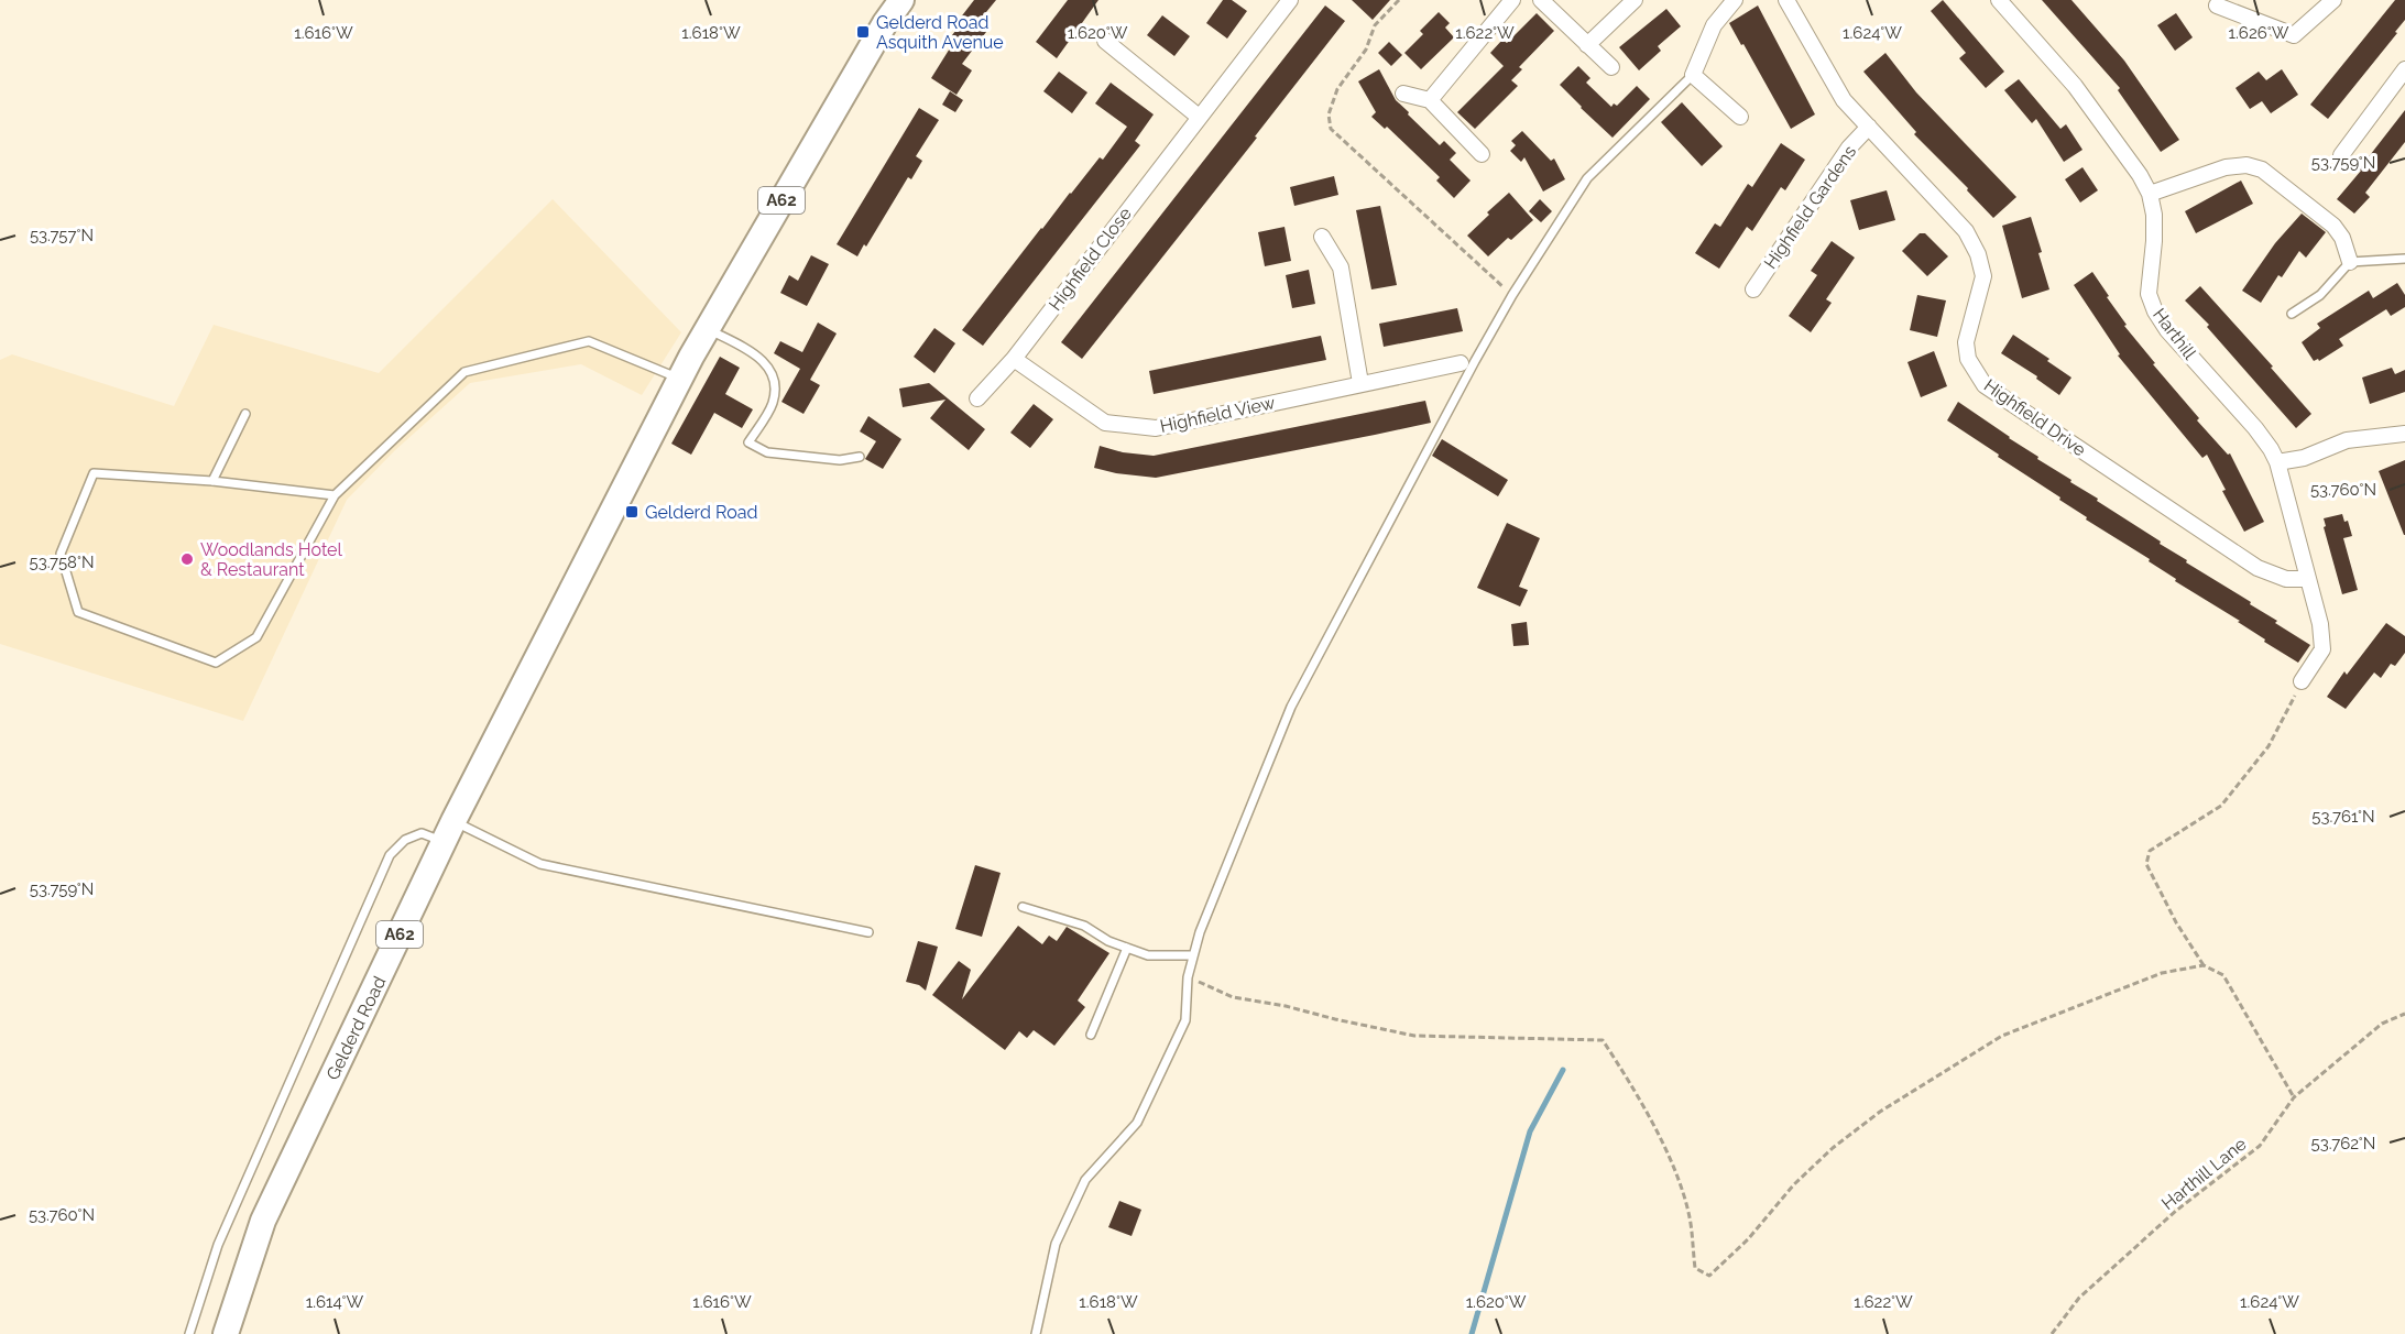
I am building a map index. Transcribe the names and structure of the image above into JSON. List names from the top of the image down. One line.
{"streets":{"main road":["A62","Gelderd Road"],"street":["Highfield Gardens","Highfield Close","Harthill","Highfield View","Highfield Drive"],"path":["Harthill Lane"]},"crossings":[["Highfield Gardens","Highfield Drive"],["Highfield Close","Highfield View"],["Harthill","Highfield Drive"]],"places":{"transit":["Gelderd Road Asquith Avenue","Gelderd Road"],"other":["Woodlands Hotel & Restaurant"]},"coordinates":["1.616°W","1.618°W","1.620°W","1.622°W","1.624°W","1.626°W","53.759°N","53.757°N","53.760°N","53.758°N","53.761°N","53.762°N","1.614°W"]}
